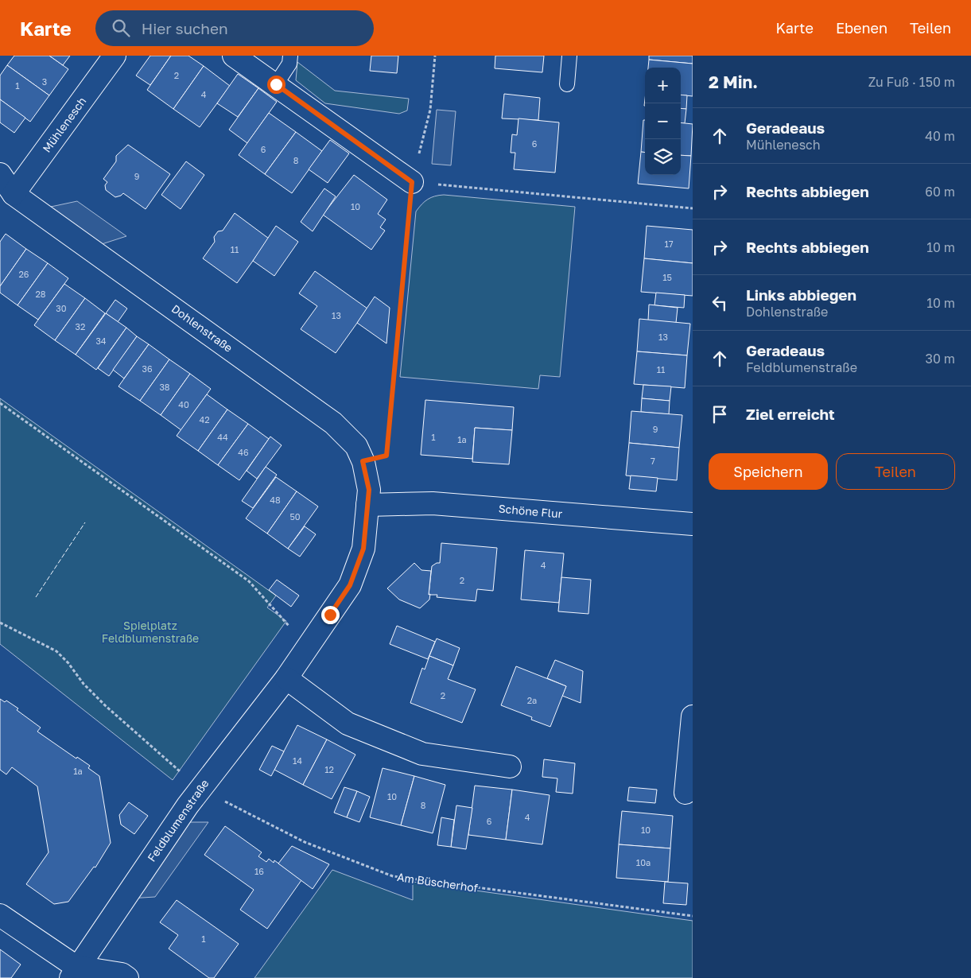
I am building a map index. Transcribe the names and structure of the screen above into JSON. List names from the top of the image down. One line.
{"streets":{"street":["Mühlenesch","Dohlenstraße","Schöne Flur","Feldblumenstraße"],"path":["Am Büscherhof"]},"crossings":[["Mühlenesch","Dohlenstraße"],["Dohlenstraße","Schöne Flur"],["Dohlenstraße","Feldblumenstraße"],["Schöne Flur","Feldblumenstraße"],["Feldblumenstraße","Am Büscherhof"]],"parks":["Spielplatz Feldblumenstraße"],"house_numbers":["2","3","1","4","6","6","8","9","10","17","11","26","15","28","30","13","32","13","34","36","11","38","40","42","9","44","1","1a","46","7","48","50","4","2","2","2a","14","12","1a","10","8","4","6","10","10a","16","1"],"page":{"header":"Karte","search":"Hier suchen","nav":["Karte","Ebenen","Teilen"],"heading":["2 Min.","Zu Fuß · 150 m"],"map_buttons":["+","−"],"list":[["Geradeaus","Mühlenesch","40 m"],["Rechts abbiegen","60 m"],["Rechts abbiegen","10 m"],["Links abbiegen","Dohlenstraße","10 m"],["Geradeaus","Feldblumenstraße","30 m"],"Ziel erreicht"],"buttons":["Speichern","Teilen"]}}
